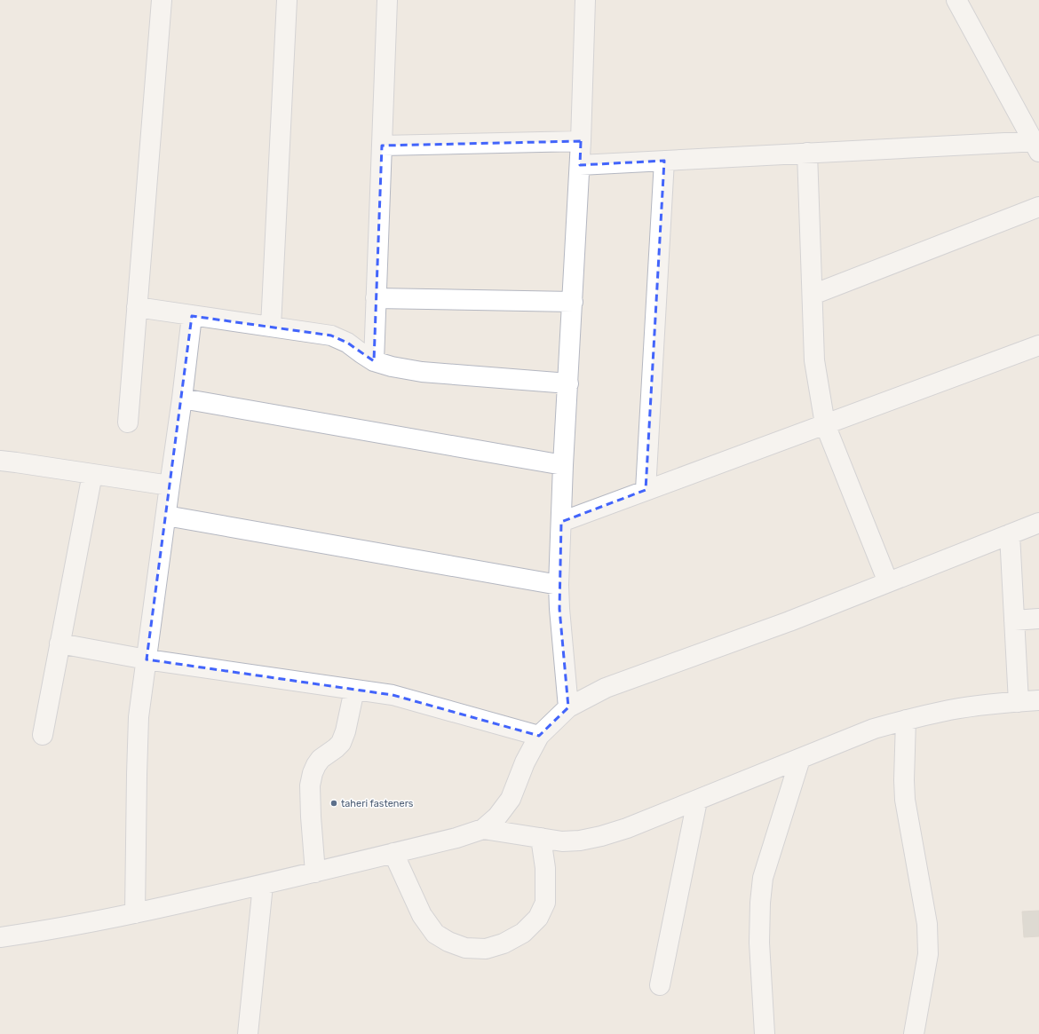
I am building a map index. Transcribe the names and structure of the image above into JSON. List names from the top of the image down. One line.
{"places":["taheri fasteners"]}
